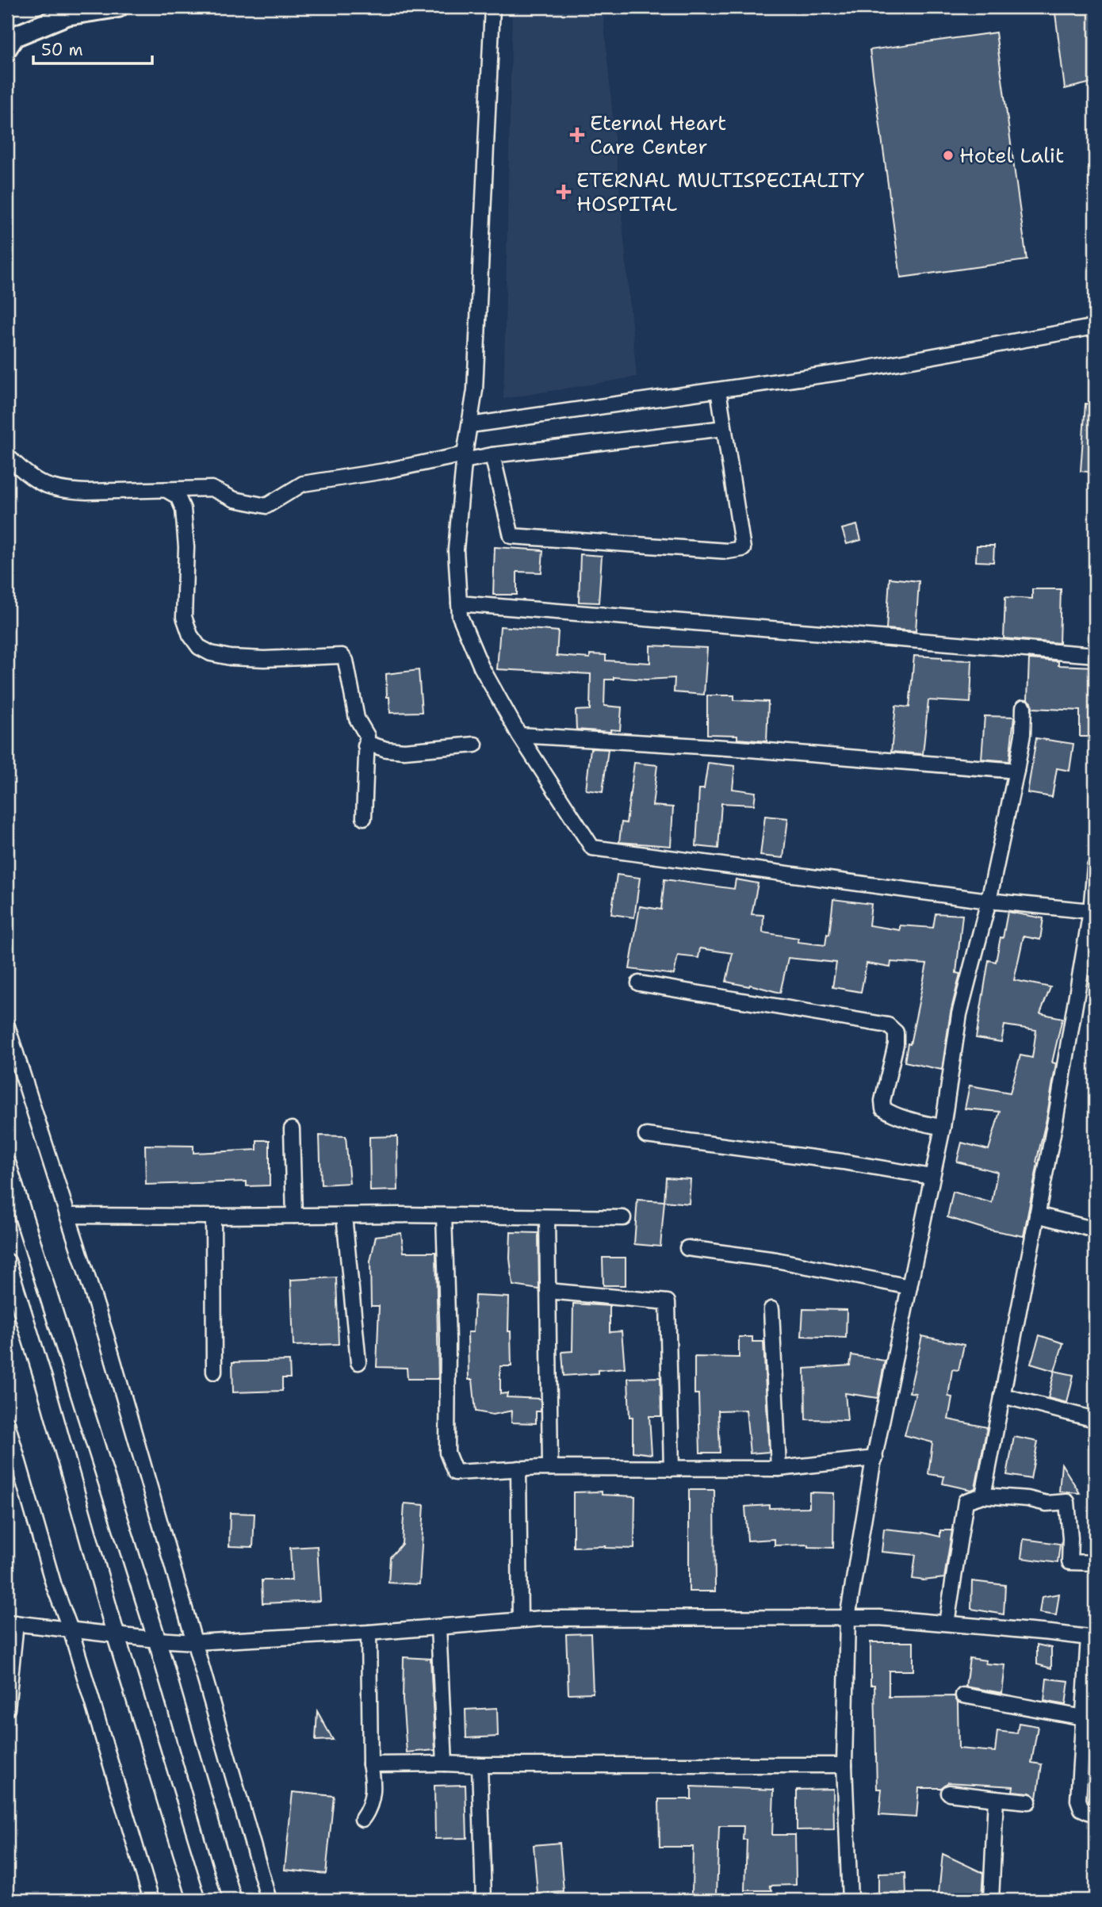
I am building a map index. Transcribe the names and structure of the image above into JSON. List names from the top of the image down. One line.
{"places":{"health":["Eternal Heart Care Center","ETERNAL MULTISPECIALITY HOSPITAL"],"other":["Hotel Lalit"]},"scale_bar":"50 m"}
